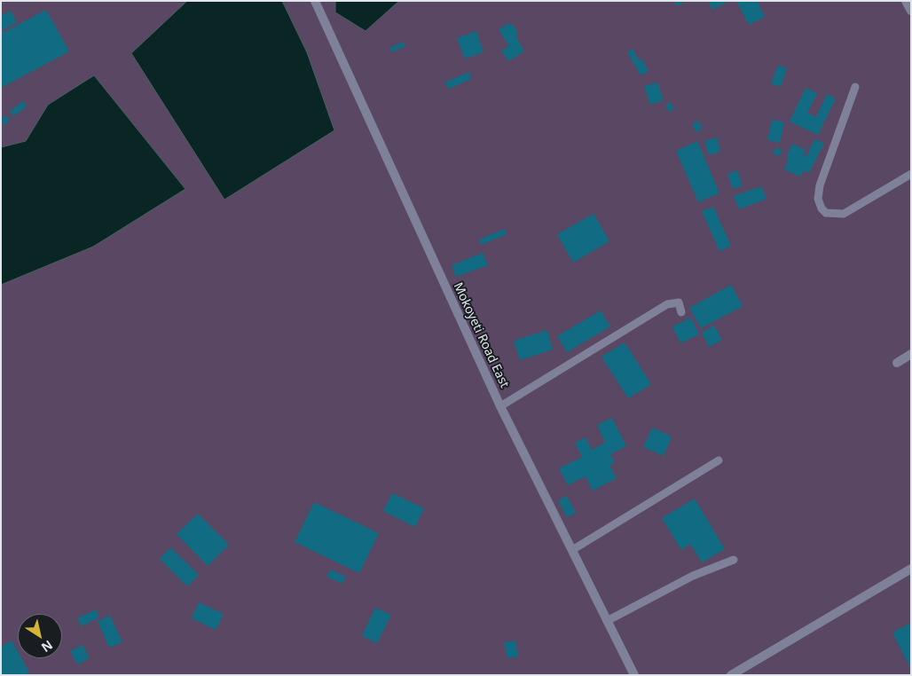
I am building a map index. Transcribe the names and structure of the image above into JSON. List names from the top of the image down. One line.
{"streets":{"street":["Mokoyeti Road East"]},"north":"bottom right"}
